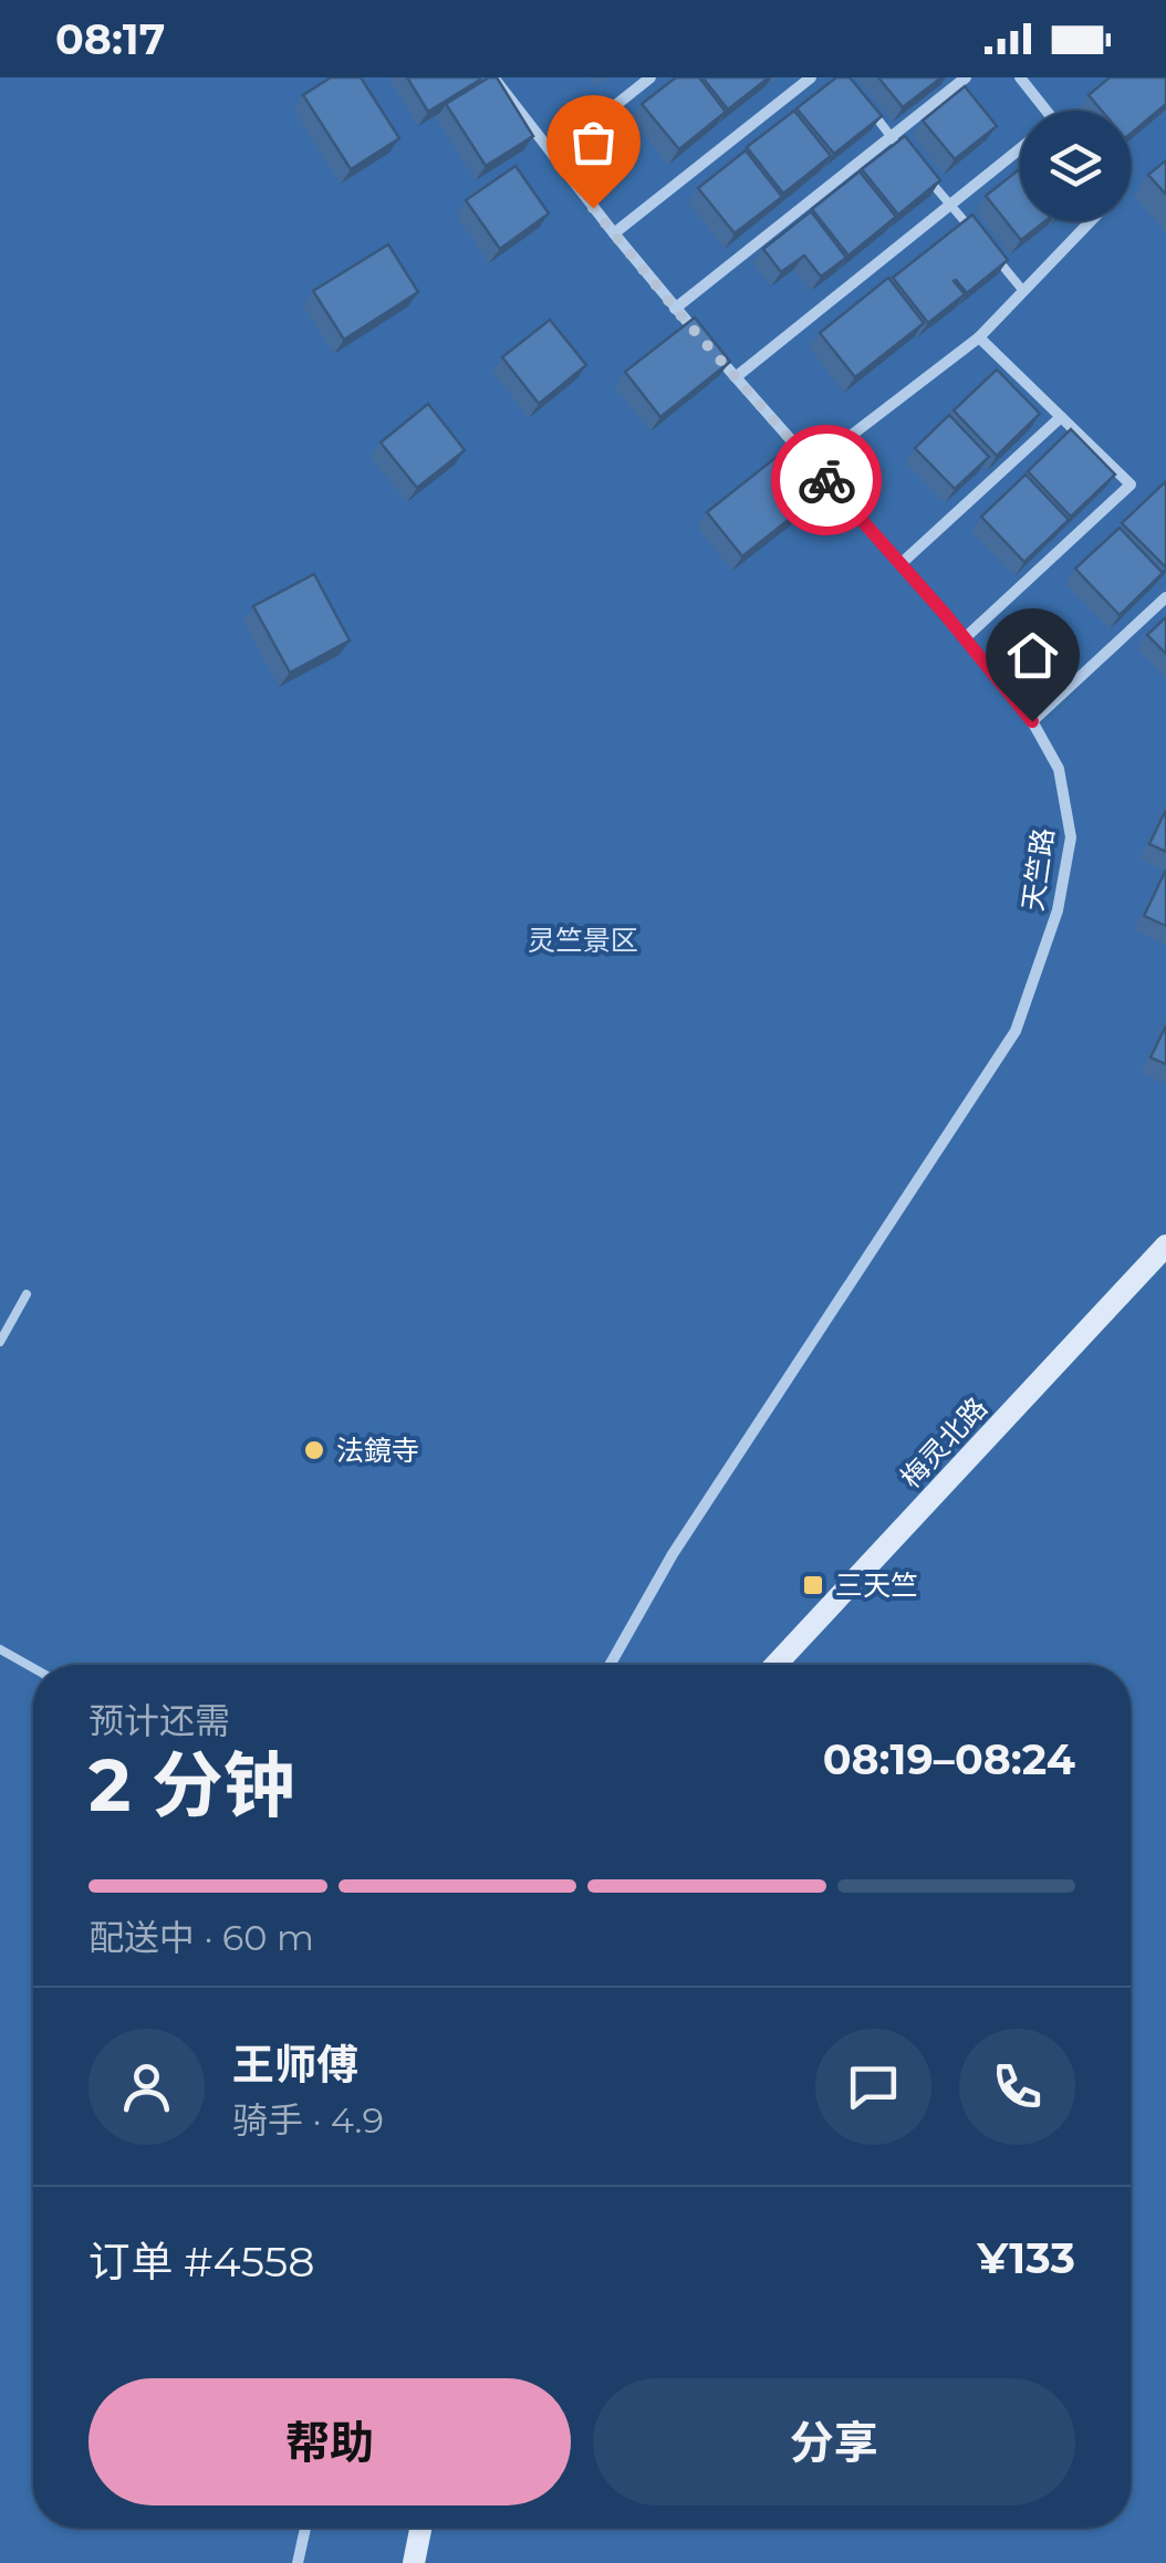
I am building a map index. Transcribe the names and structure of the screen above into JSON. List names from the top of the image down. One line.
{"streets":{"main road":["梅灵北路"],"street":["天竺路"]},"parks":["灵竺景区"],"places":{"other":["法鏡寺"],"transit":["三天竺"]},"page":{"status":"08:17","heading":["2 分钟","预计还需","08:19–08:24"],"panel":["王师傅","骑手 · 4.9","订单 #4558","¥133"],"bar":"配送中 · 60 m","buttons":["帮助","分享"]}}
